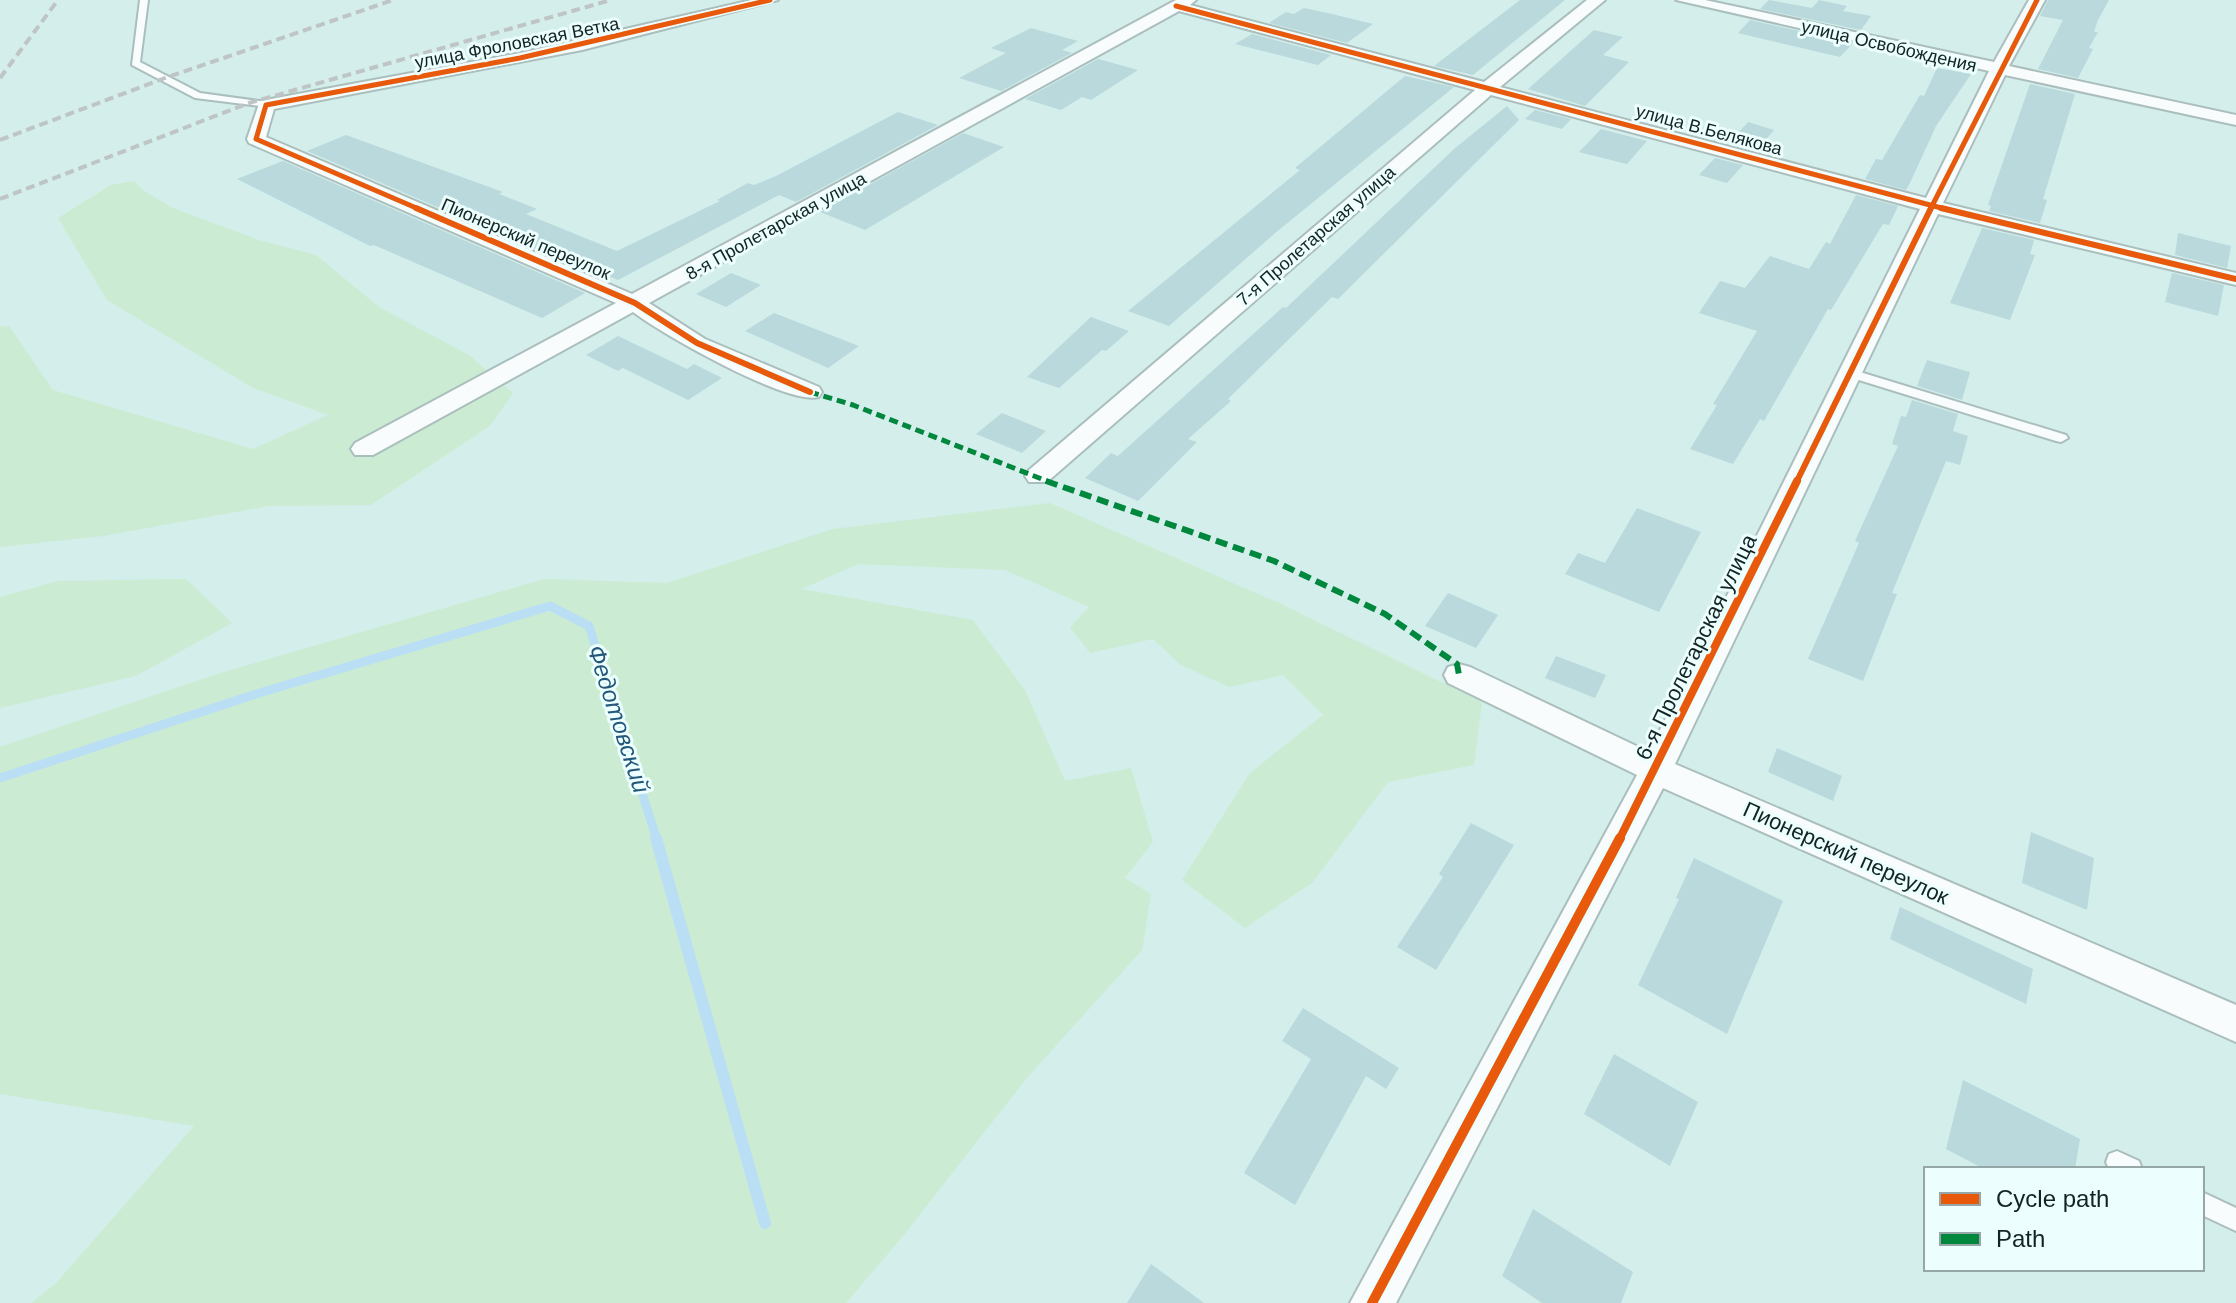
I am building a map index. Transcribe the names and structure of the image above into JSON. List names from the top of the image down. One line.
{"streets":{"street":["улица Фроловская Ветка","улица Освобождения","улица В.Белякова","8-я Пролетарская улица","7-я Пролетарская улица","Пионерский переулок","6-я Пролетарская улица"]},"crossings":[["улица Фроловская Ветка","Пионерский переулок"],["улица Освобождения","6-я Пролетарская улица"],["улица В.Белякова","8-я Пролетарская улица"],["улица В.Белякова","7-я Пролетарская улица"],["улица В.Белякова","6-я Пролетарская улица"],["8-я Пролетарская улица","Пионерский переулок"],["Пионерский переулок","6-я Пролетарская улица"]],"water":["Федотовский"],"legend":["Cycle path","Path"]}
